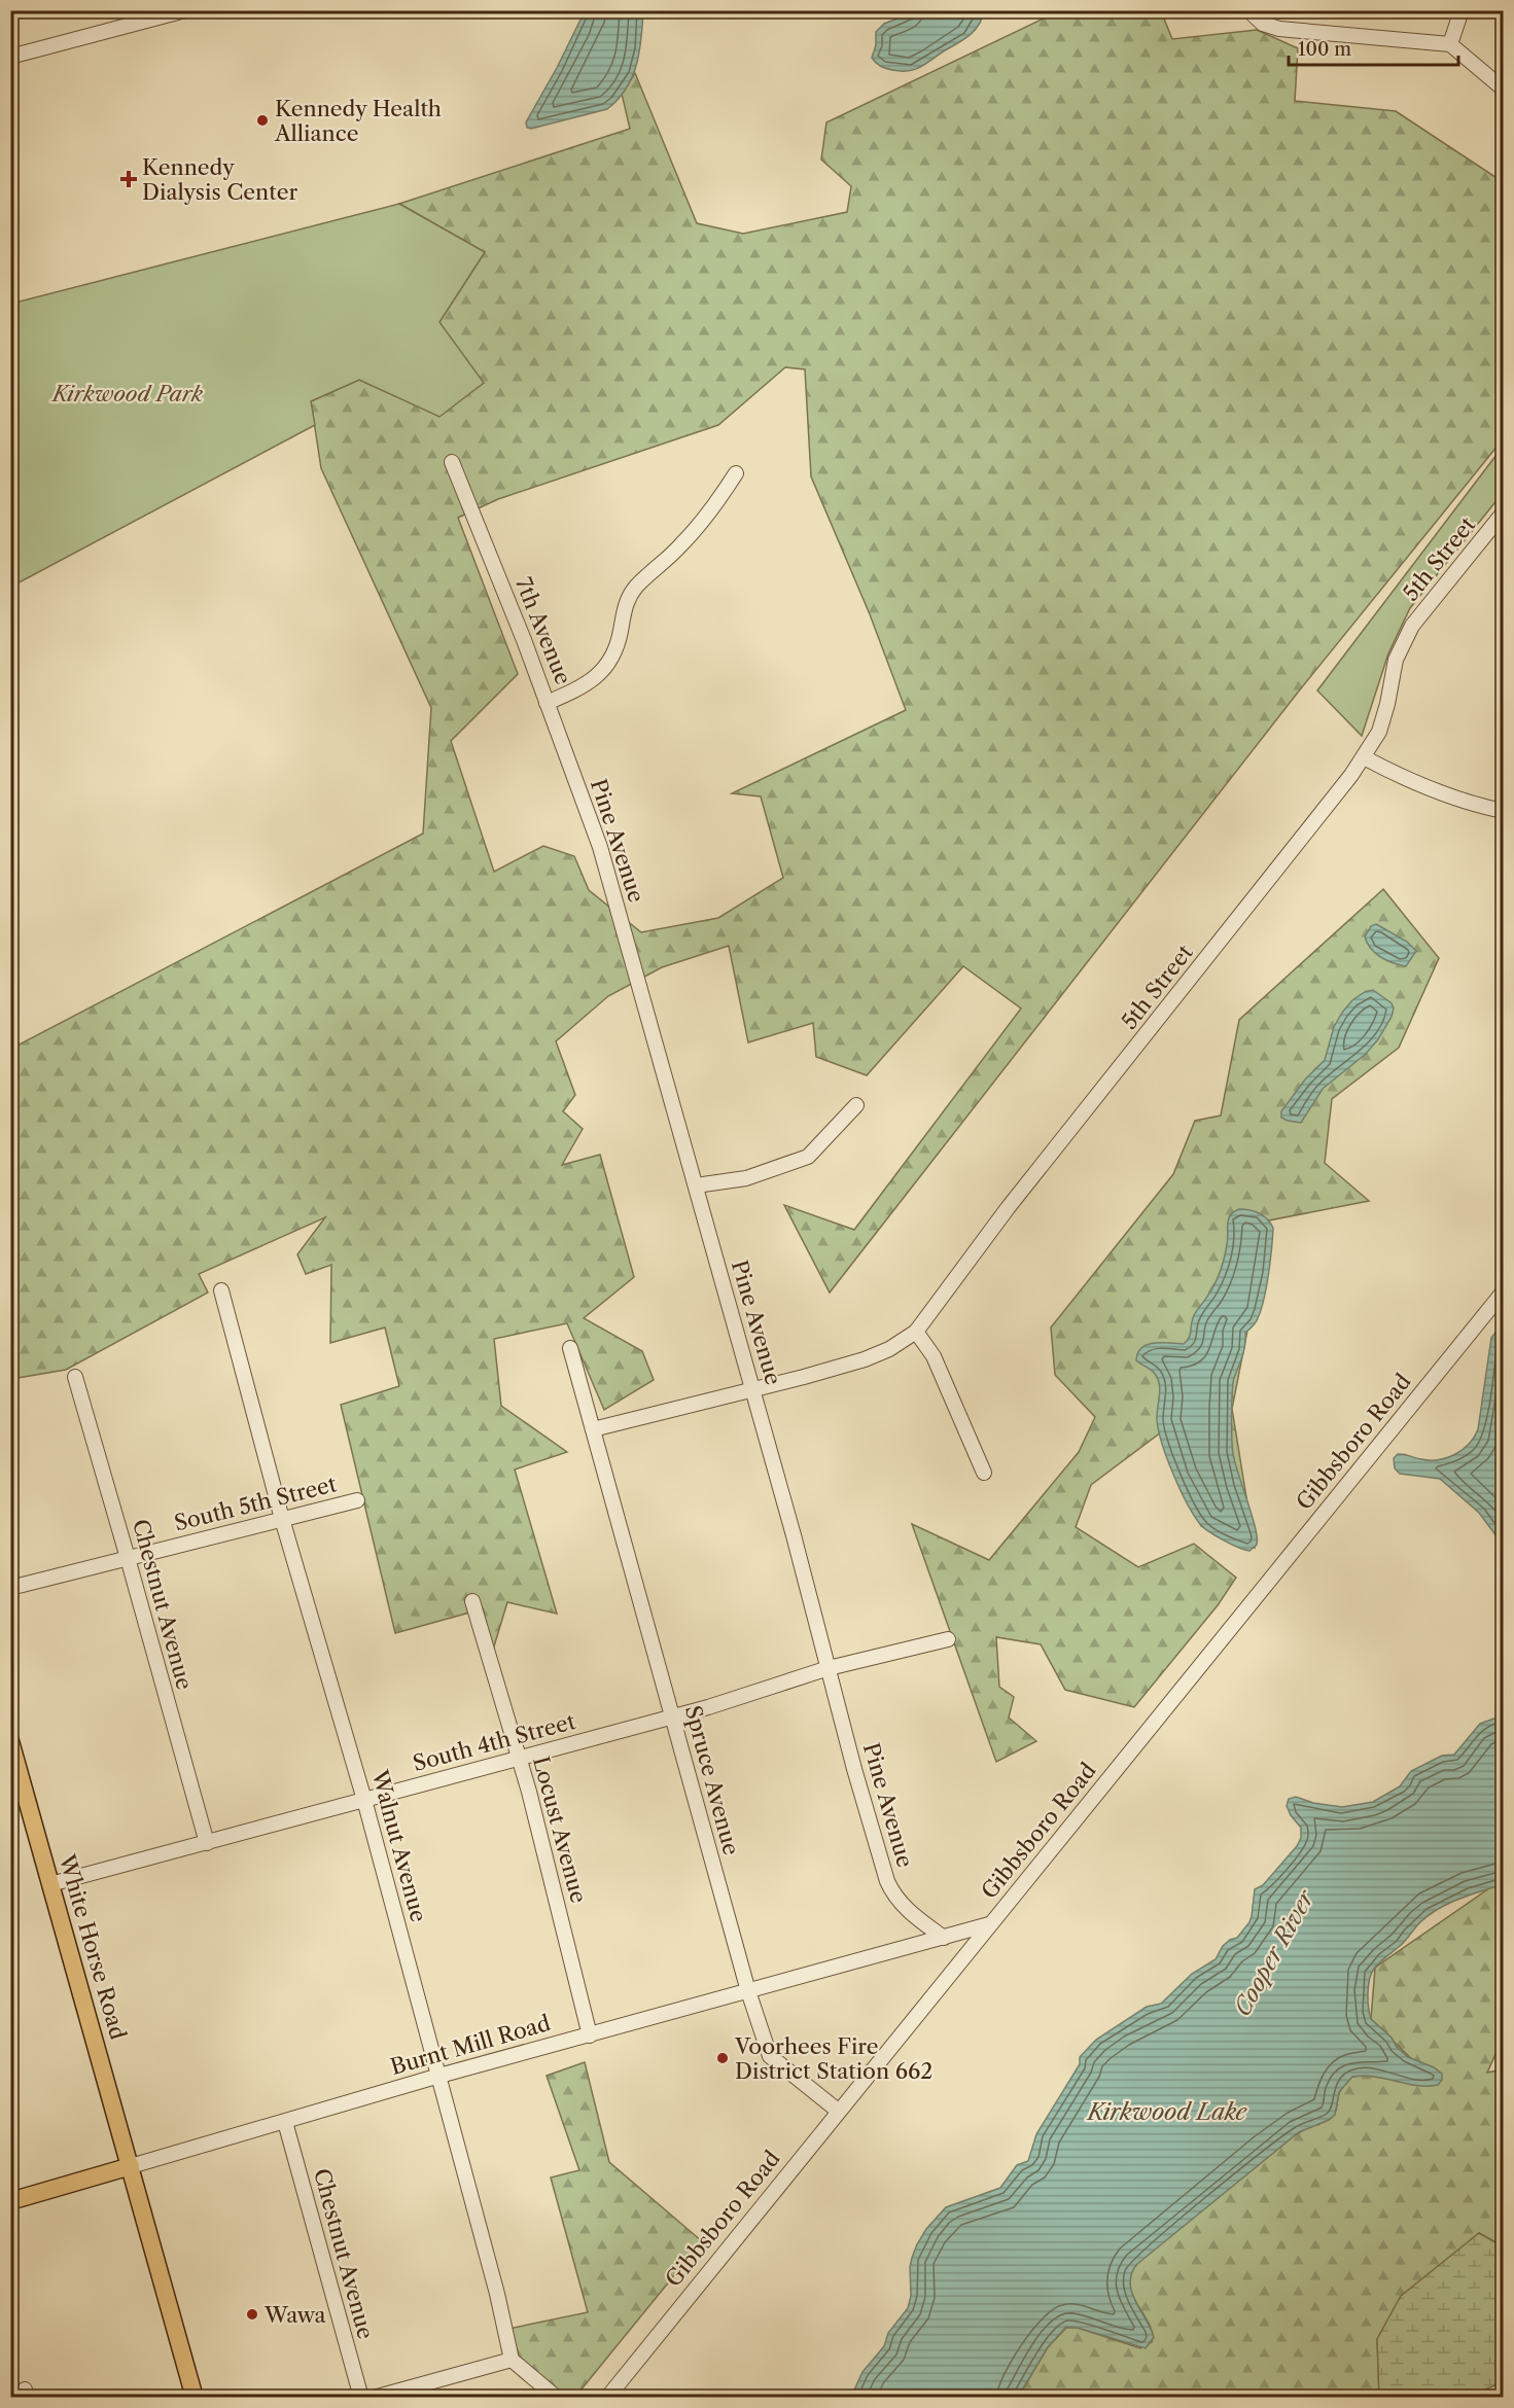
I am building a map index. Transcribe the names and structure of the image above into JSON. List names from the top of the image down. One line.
{"streets":{"main road":["White Horse Road","Burnt Mill Road"],"street":["5th Street","7th Avenue","Pine Avenue","Gibbsboro Road","South 5th Street","Chestnut Avenue","South 4th Street","Spruce Avenue","Locust Avenue","Walnut Avenue"]},"crossings":[["5th Street","Pine Avenue"],["7th Avenue","Pine Avenue"],["Pine Avenue","South 4th Street"],["Pine Avenue","Burnt Mill Road"],["Gibbsboro Road","Spruce Avenue"],["Gibbsboro Road","Burnt Mill Road"],["South 5th Street","Chestnut Avenue"],["South 5th Street","Walnut Avenue"],["Chestnut Avenue","South 4th Street"],["Chestnut Avenue","Burnt Mill Road"],["South 4th Street","Spruce Avenue"],["South 4th Street","Locust Avenue"],["South 4th Street","Walnut Avenue"],["South 4th Street","White Horse Road"],["Spruce Avenue","Burnt Mill Road"],["Locust Avenue","Burnt Mill Road"],["Walnut Avenue","Burnt Mill Road"],["White Horse Road","Burnt Mill Road"]],"water":["Cooper River","Kirkwood Lake"],"parks":["Kirkwood Park"],"places":{"other":["Kennedy Health Alliance","Voorhees Fire District Station 662","Wawa"],"health":["Kennedy Dialysis Center"]},"scale_bar":"100 m"}
